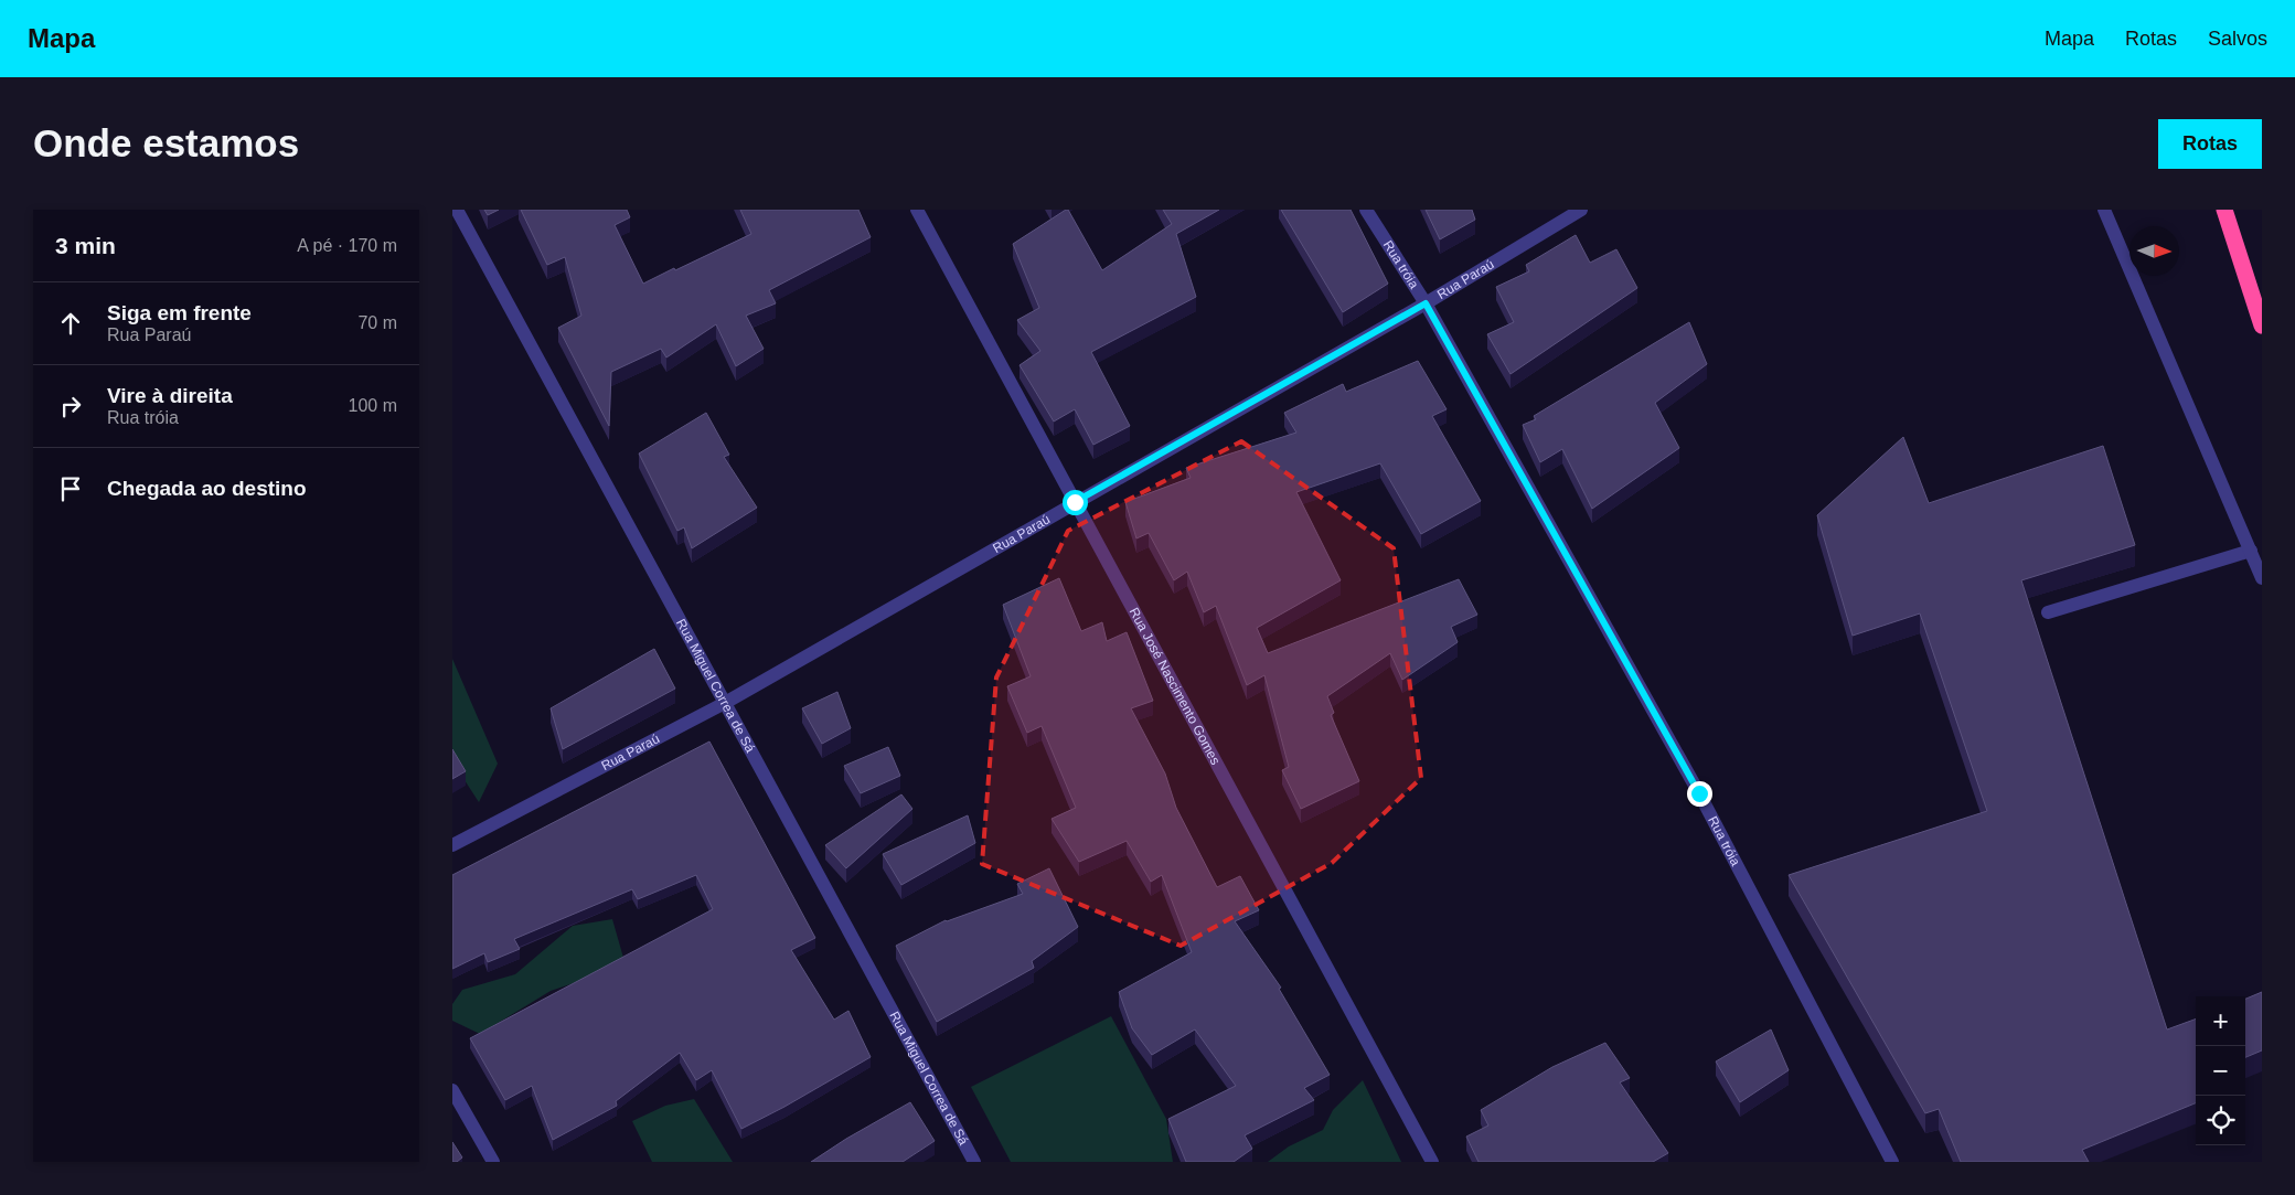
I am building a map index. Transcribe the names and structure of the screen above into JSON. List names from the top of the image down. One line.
{"streets":{"street":["Rua tróia","Rua Paraú","Rua Miguel Correa de Sá","Rua José Nascimento Gomes"]},"crossings":[["Rua tróia","Rua Paraú"],["Rua Paraú","Rua Miguel Correa de Sá"],["Rua Paraú","Rua José Nascimento Gomes"]],"north":"right","page":{"header":"Mapa","nav":["Mapa","Rotas","Salvos"],"buttons":"Rotas","title":"Onde estamos","heading":["3 min","A pé · 170 m"],"list":[["Siga em frente","Rua Paraú","70 m"],["Vire à direita","Rua tróia","100 m"],"Chegada ao destino"],"map_buttons":["+","−"]}}
